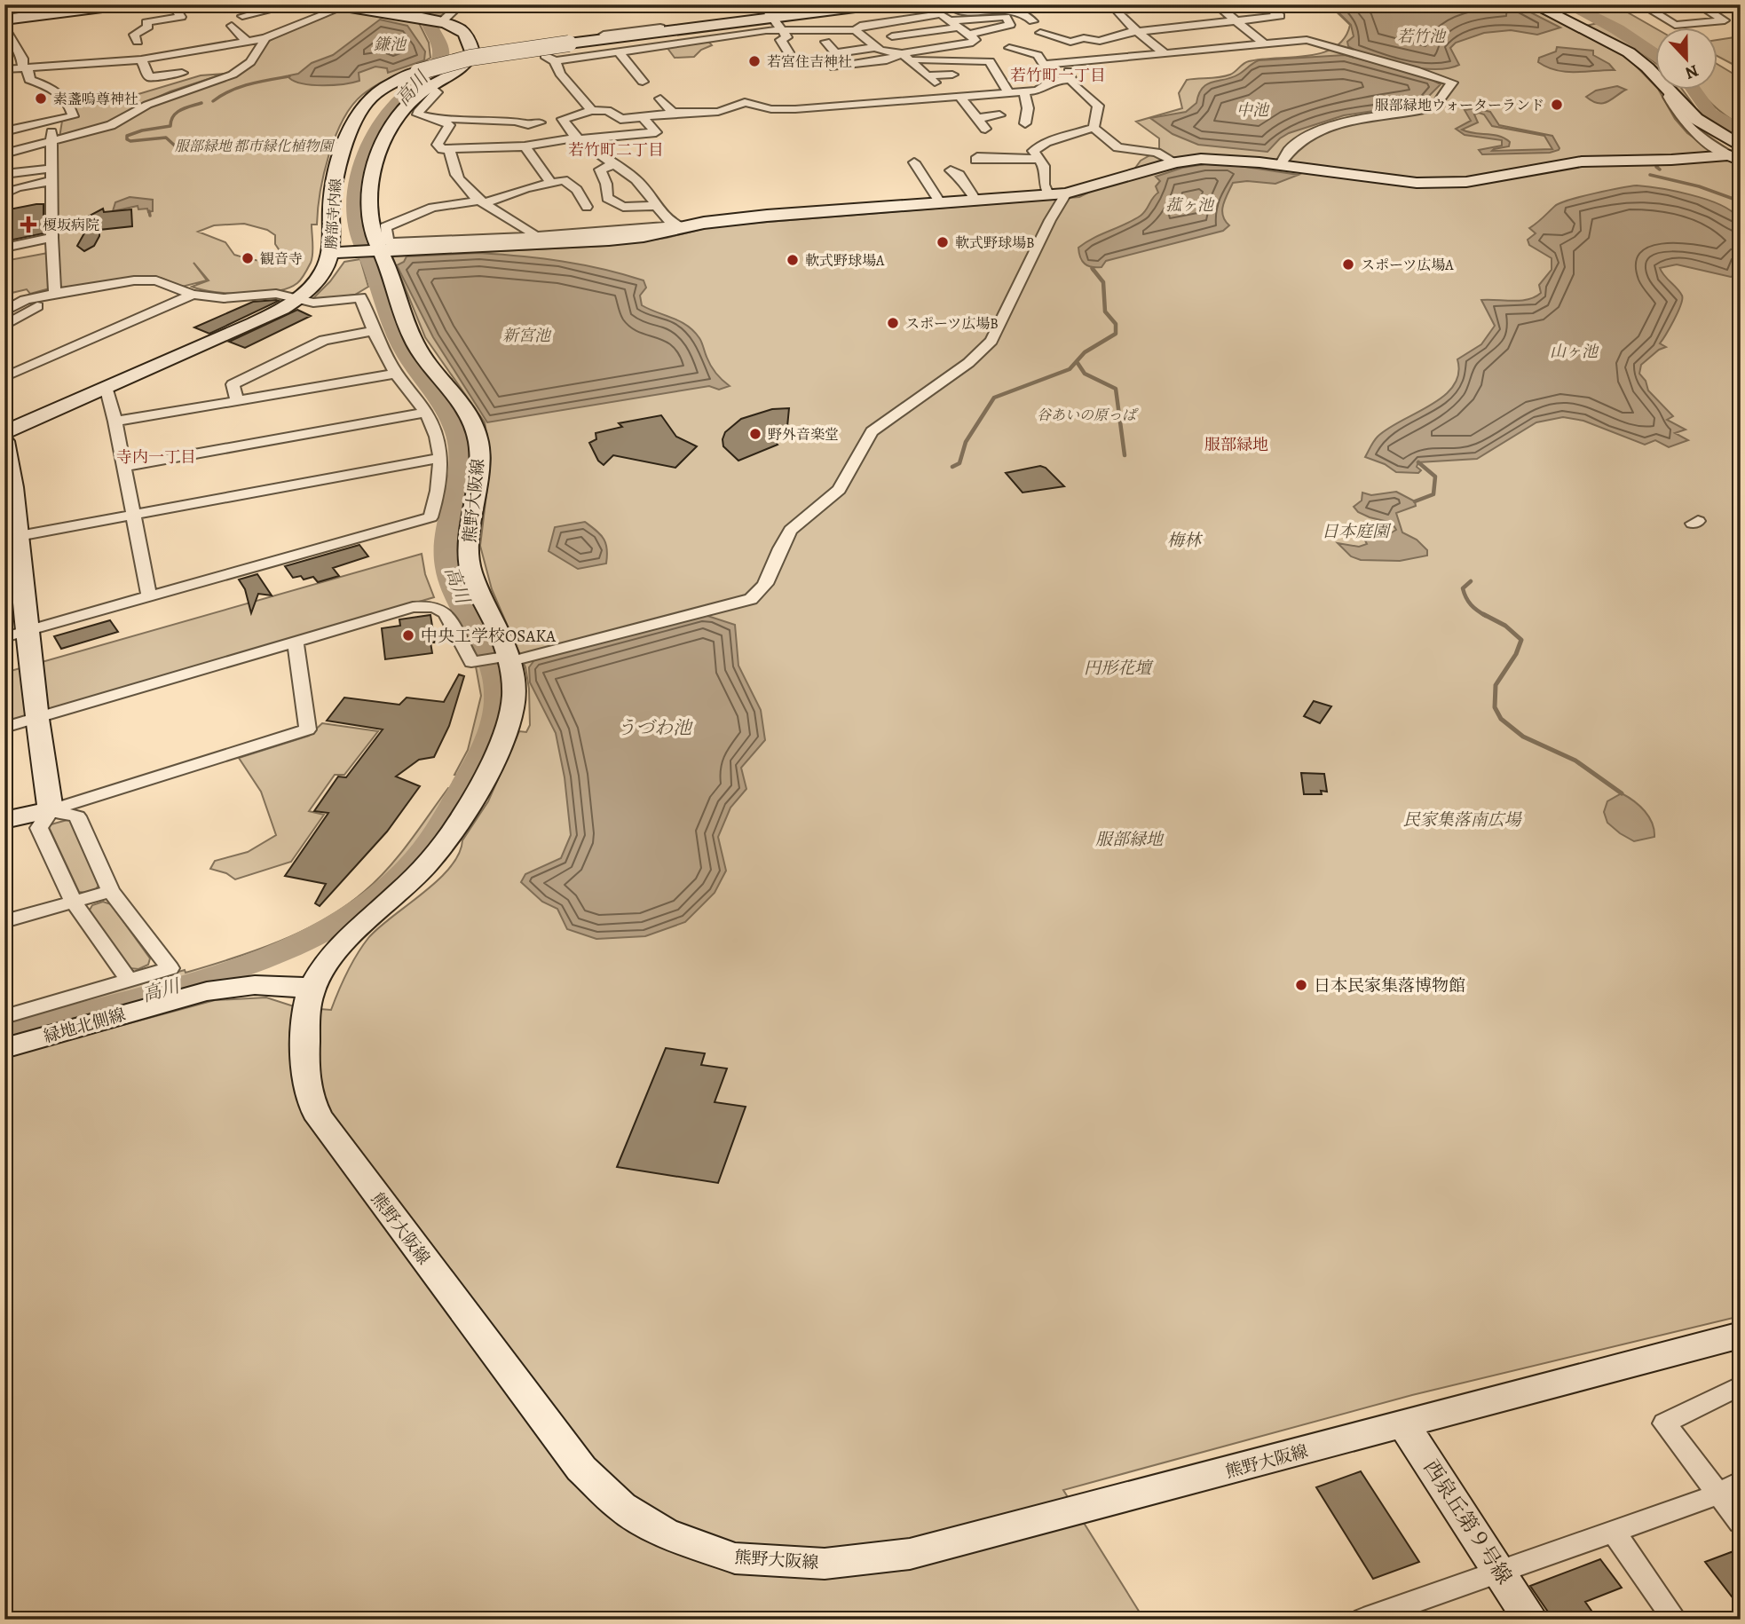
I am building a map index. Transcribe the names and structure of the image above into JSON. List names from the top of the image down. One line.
{"streets":{"street":["勝部寺内線","熊野大阪線","緑地北側線","西泉丘第９号線"]},"crossings":[["勝部寺内線","熊野大阪線"],["熊野大阪線","緑地北側線"],["熊野大阪線","西泉丘第９号線"]],"districts":["若竹町一丁目","若竹町二丁目","服部緑地","寺内一丁目"],"water":["若竹池","鎌池","高川","中池","菰ヶ池","新宮池","山ヶ池","うづわ池"],"parks":["服部緑地 都市緑化植物園","谷あいの原っぱ","日本庭園","梅林","円形花壇","民家集落南広場","服部緑地"],"places":{"other":["若宮住吉神社","素盞嗚尊神社","服部緑地ウォーターランド","軟式野球場B","観音寺","軟式野球場A","スポーツ広場A","スポーツ広場B","野外音楽堂","中央工学校OSAKA","日本民家集落博物館"],"health":["榎坂病院"]},"north":"bottom"}
